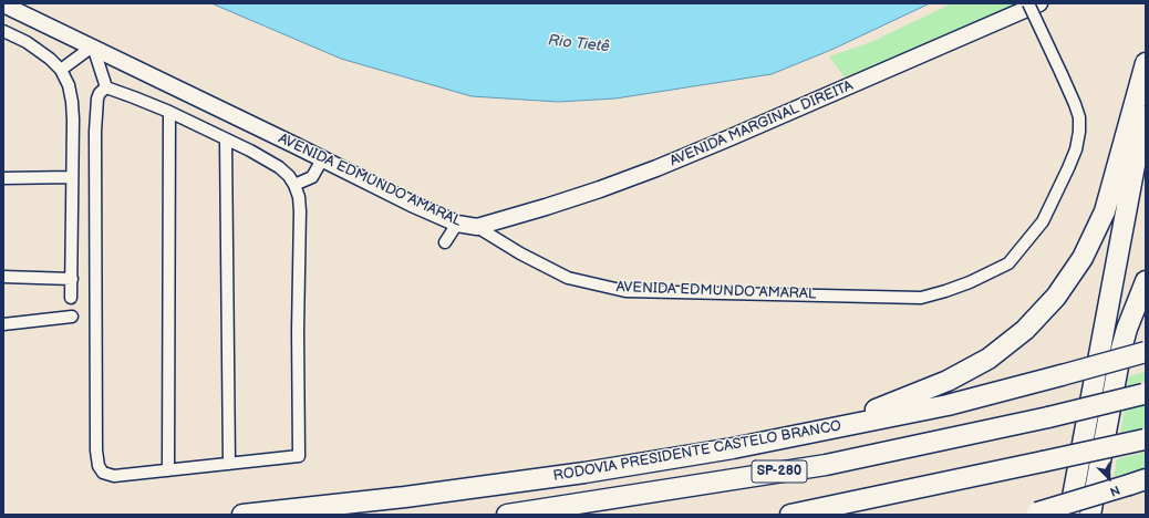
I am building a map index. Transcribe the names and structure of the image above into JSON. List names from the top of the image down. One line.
{"streets":{"highway":["RODOVIA PRESIDENTE CASTELO BRANCO","SP-280"],"main road":["AVENIDA MARGINAL DIREITA","AVENIDA EDMUNDO AMARAL"]},"crossings":[["AVENIDA MARGINAL DIREITA","AVENIDA EDMUNDO AMARAL"]],"water":["Rio Tietê"],"north":"bottom right"}
